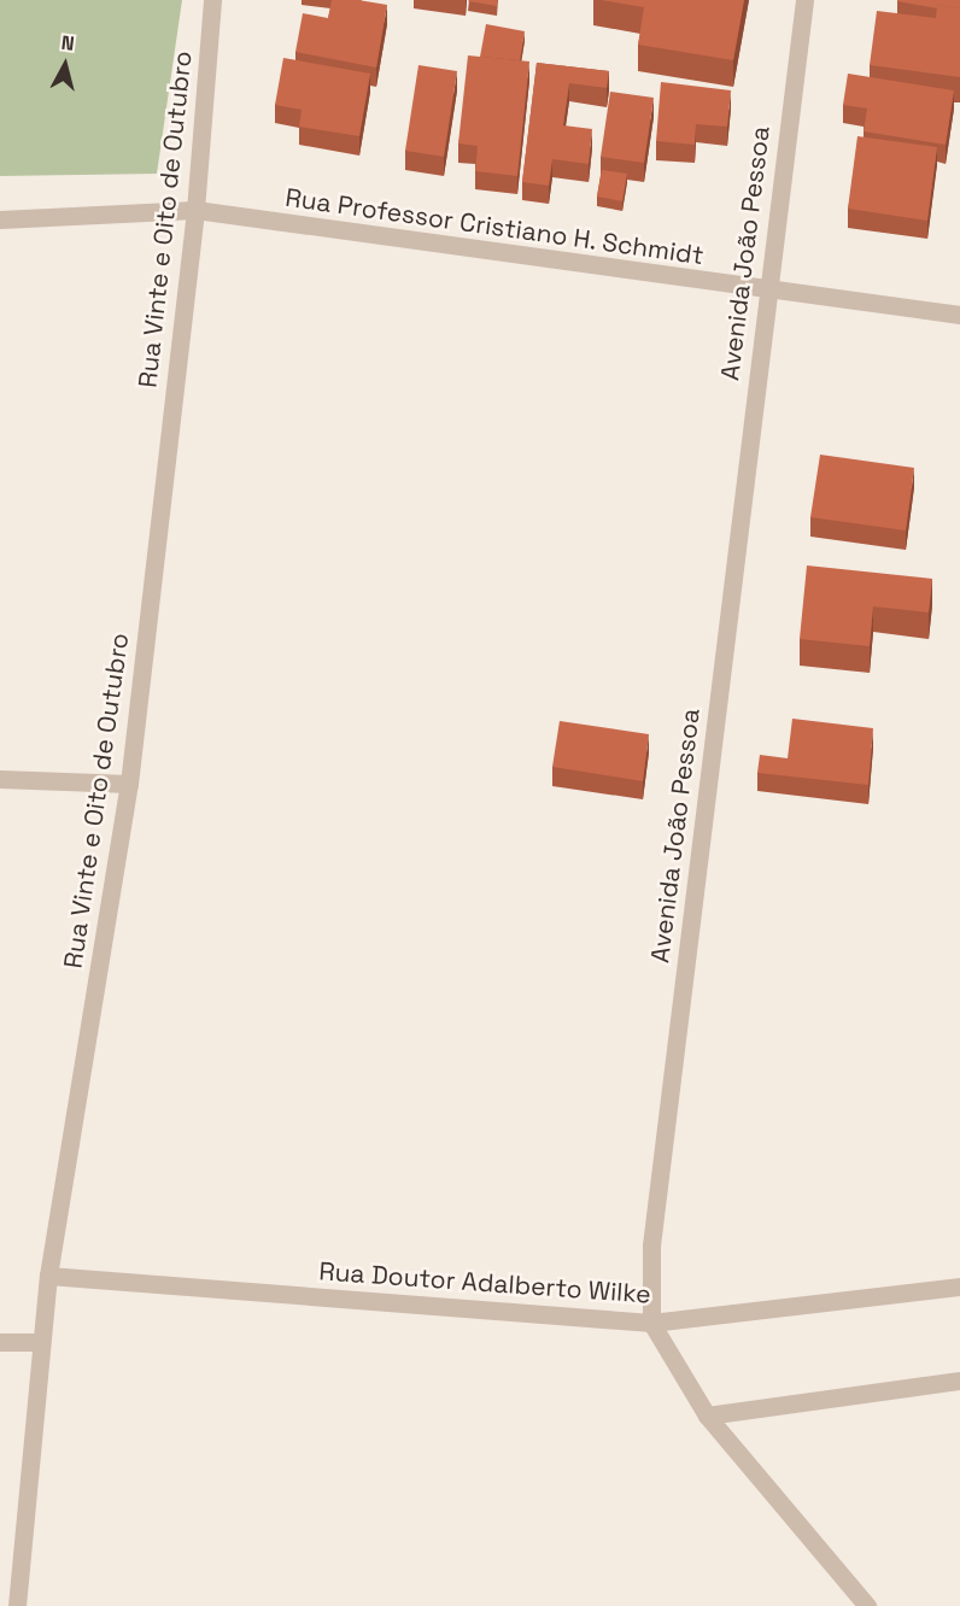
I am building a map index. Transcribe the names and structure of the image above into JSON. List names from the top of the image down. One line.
{"streets":{"street":["Rua Vinte e Oito de Outubro","Rua Professor Cristiano H. Schmidt","Avenida João Pessoa","Rua Doutor Adalberto Wilke"]},"crossings":[["Rua Vinte e Oito de Outubro","Rua Professor Cristiano H. Schmidt"],["Rua Vinte e Oito de Outubro","Rua Doutor Adalberto Wilke"],["Rua Professor Cristiano H. Schmidt","Avenida João Pessoa"],["Avenida João Pessoa","Rua Doutor Adalberto Wilke"]],"north":"top"}
